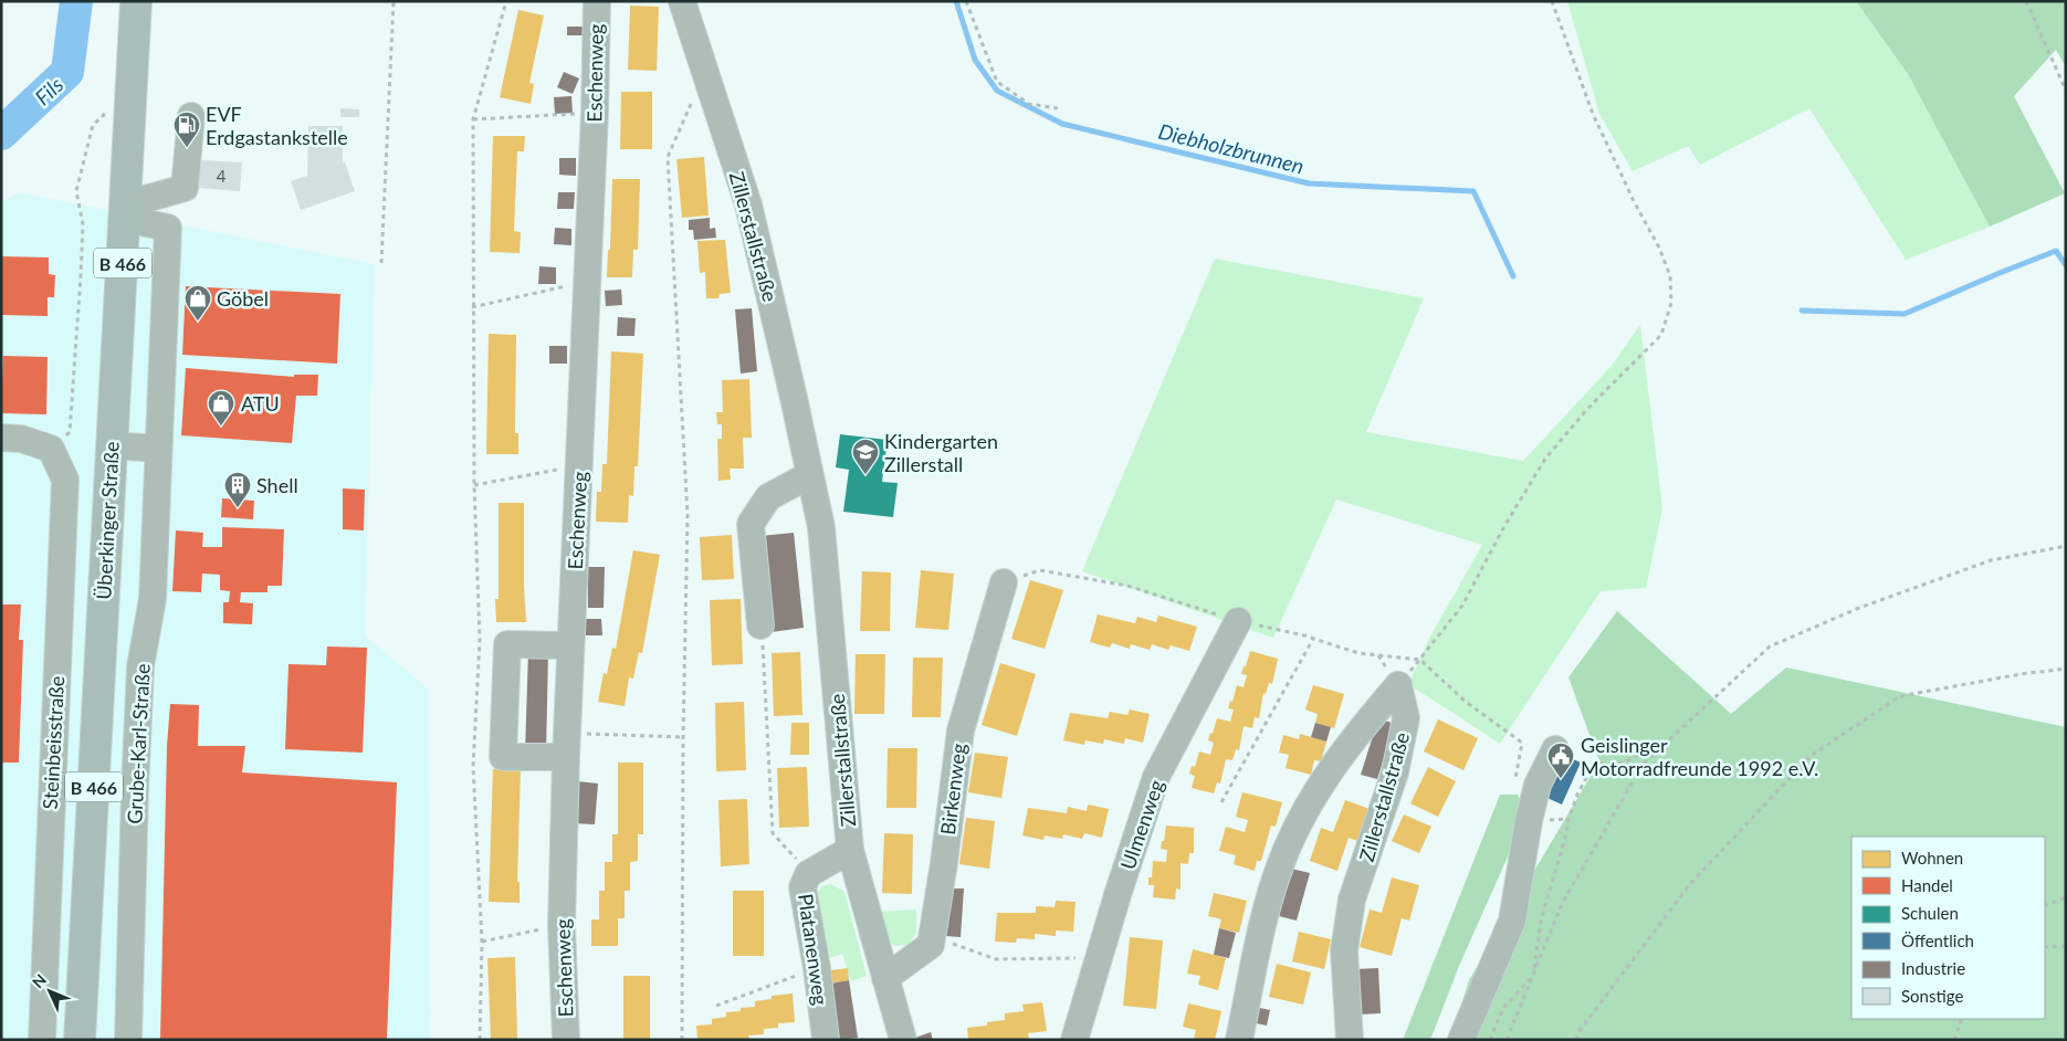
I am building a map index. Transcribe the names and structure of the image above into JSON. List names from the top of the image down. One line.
{"streets":{"main road":["B 466","Überkinger Straße"],"street":["Eschenweg","Zillerstallstraße","Steinbeisstraße","Grube-Karl-Straße","Birkenweg","Ulmenweg","Platanenweg"]},"crossings":[["Zillerstallstraße","Platanenweg"],["Überkinger Straße","Grube-Karl-Straße"]],"water":["Fils","Diebholzbrunnen"],"places":{"fuel station":["EVF Erdgastankstelle"],"shop":["Göbel","ATU"],"school or university":["Kindergarten Zillerstall"],"building":["Shell"],"public building":["Geislinger Motorradfreunde 1992 e.V."]},"house_numbers":["4"],"legend":["Wohnen","Handel","Schulen","Öffentlich","Industrie","Sonstige"],"north":"top left"}
